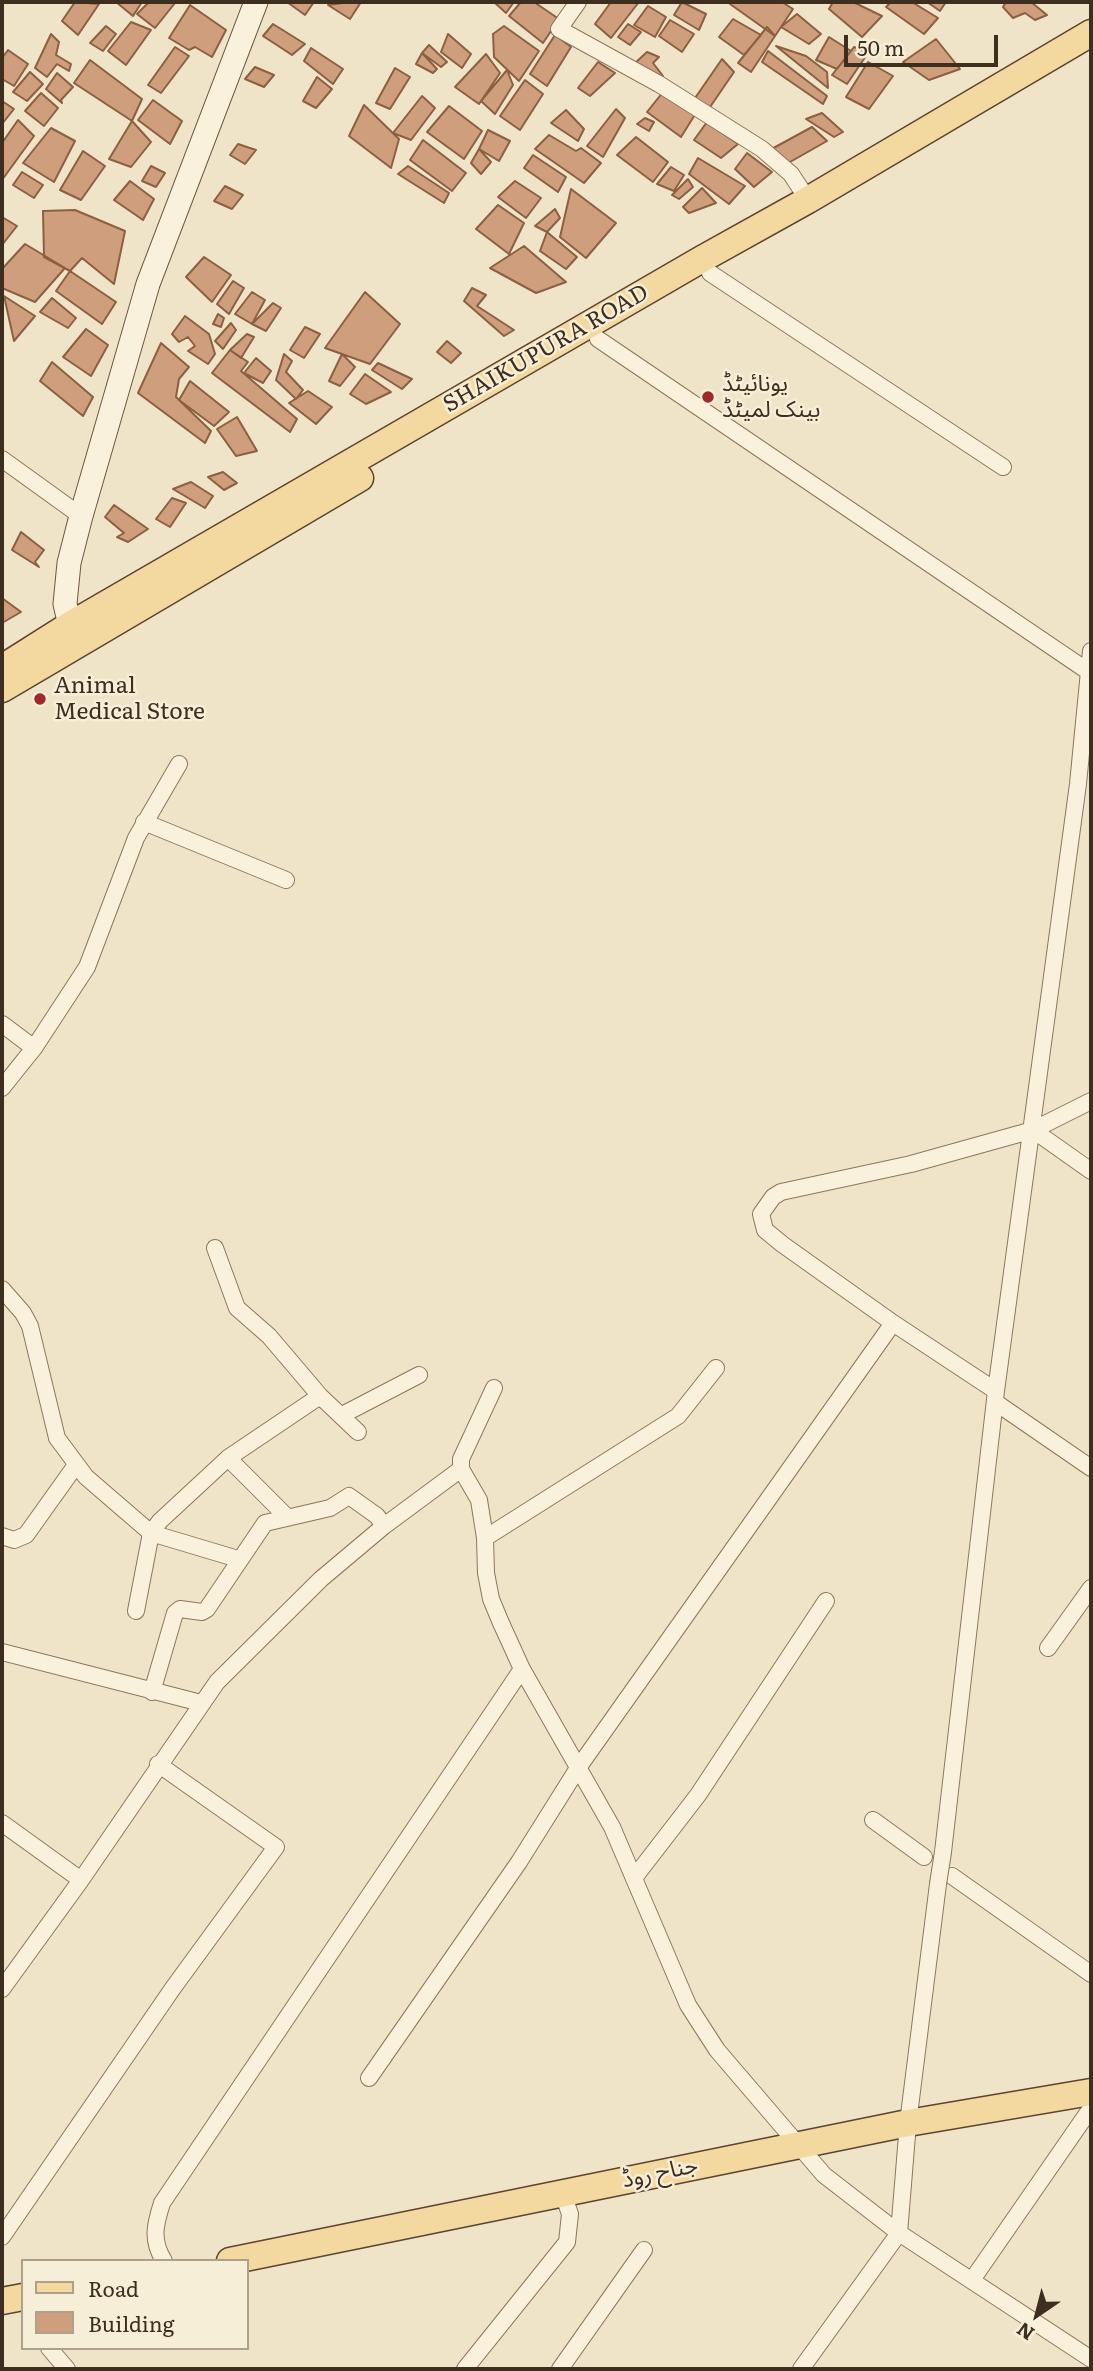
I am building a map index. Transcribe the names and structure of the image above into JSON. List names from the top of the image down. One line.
{"streets":{"main road":["SHAIKUPURA ROAD","جناح روڈ"]},"places":["یونائیٹڈ بینک لمیٹڈ","Animal Medical Store"],"legend":["Road","Building"],"scale_bar":"50 m","north":"bottom left"}
